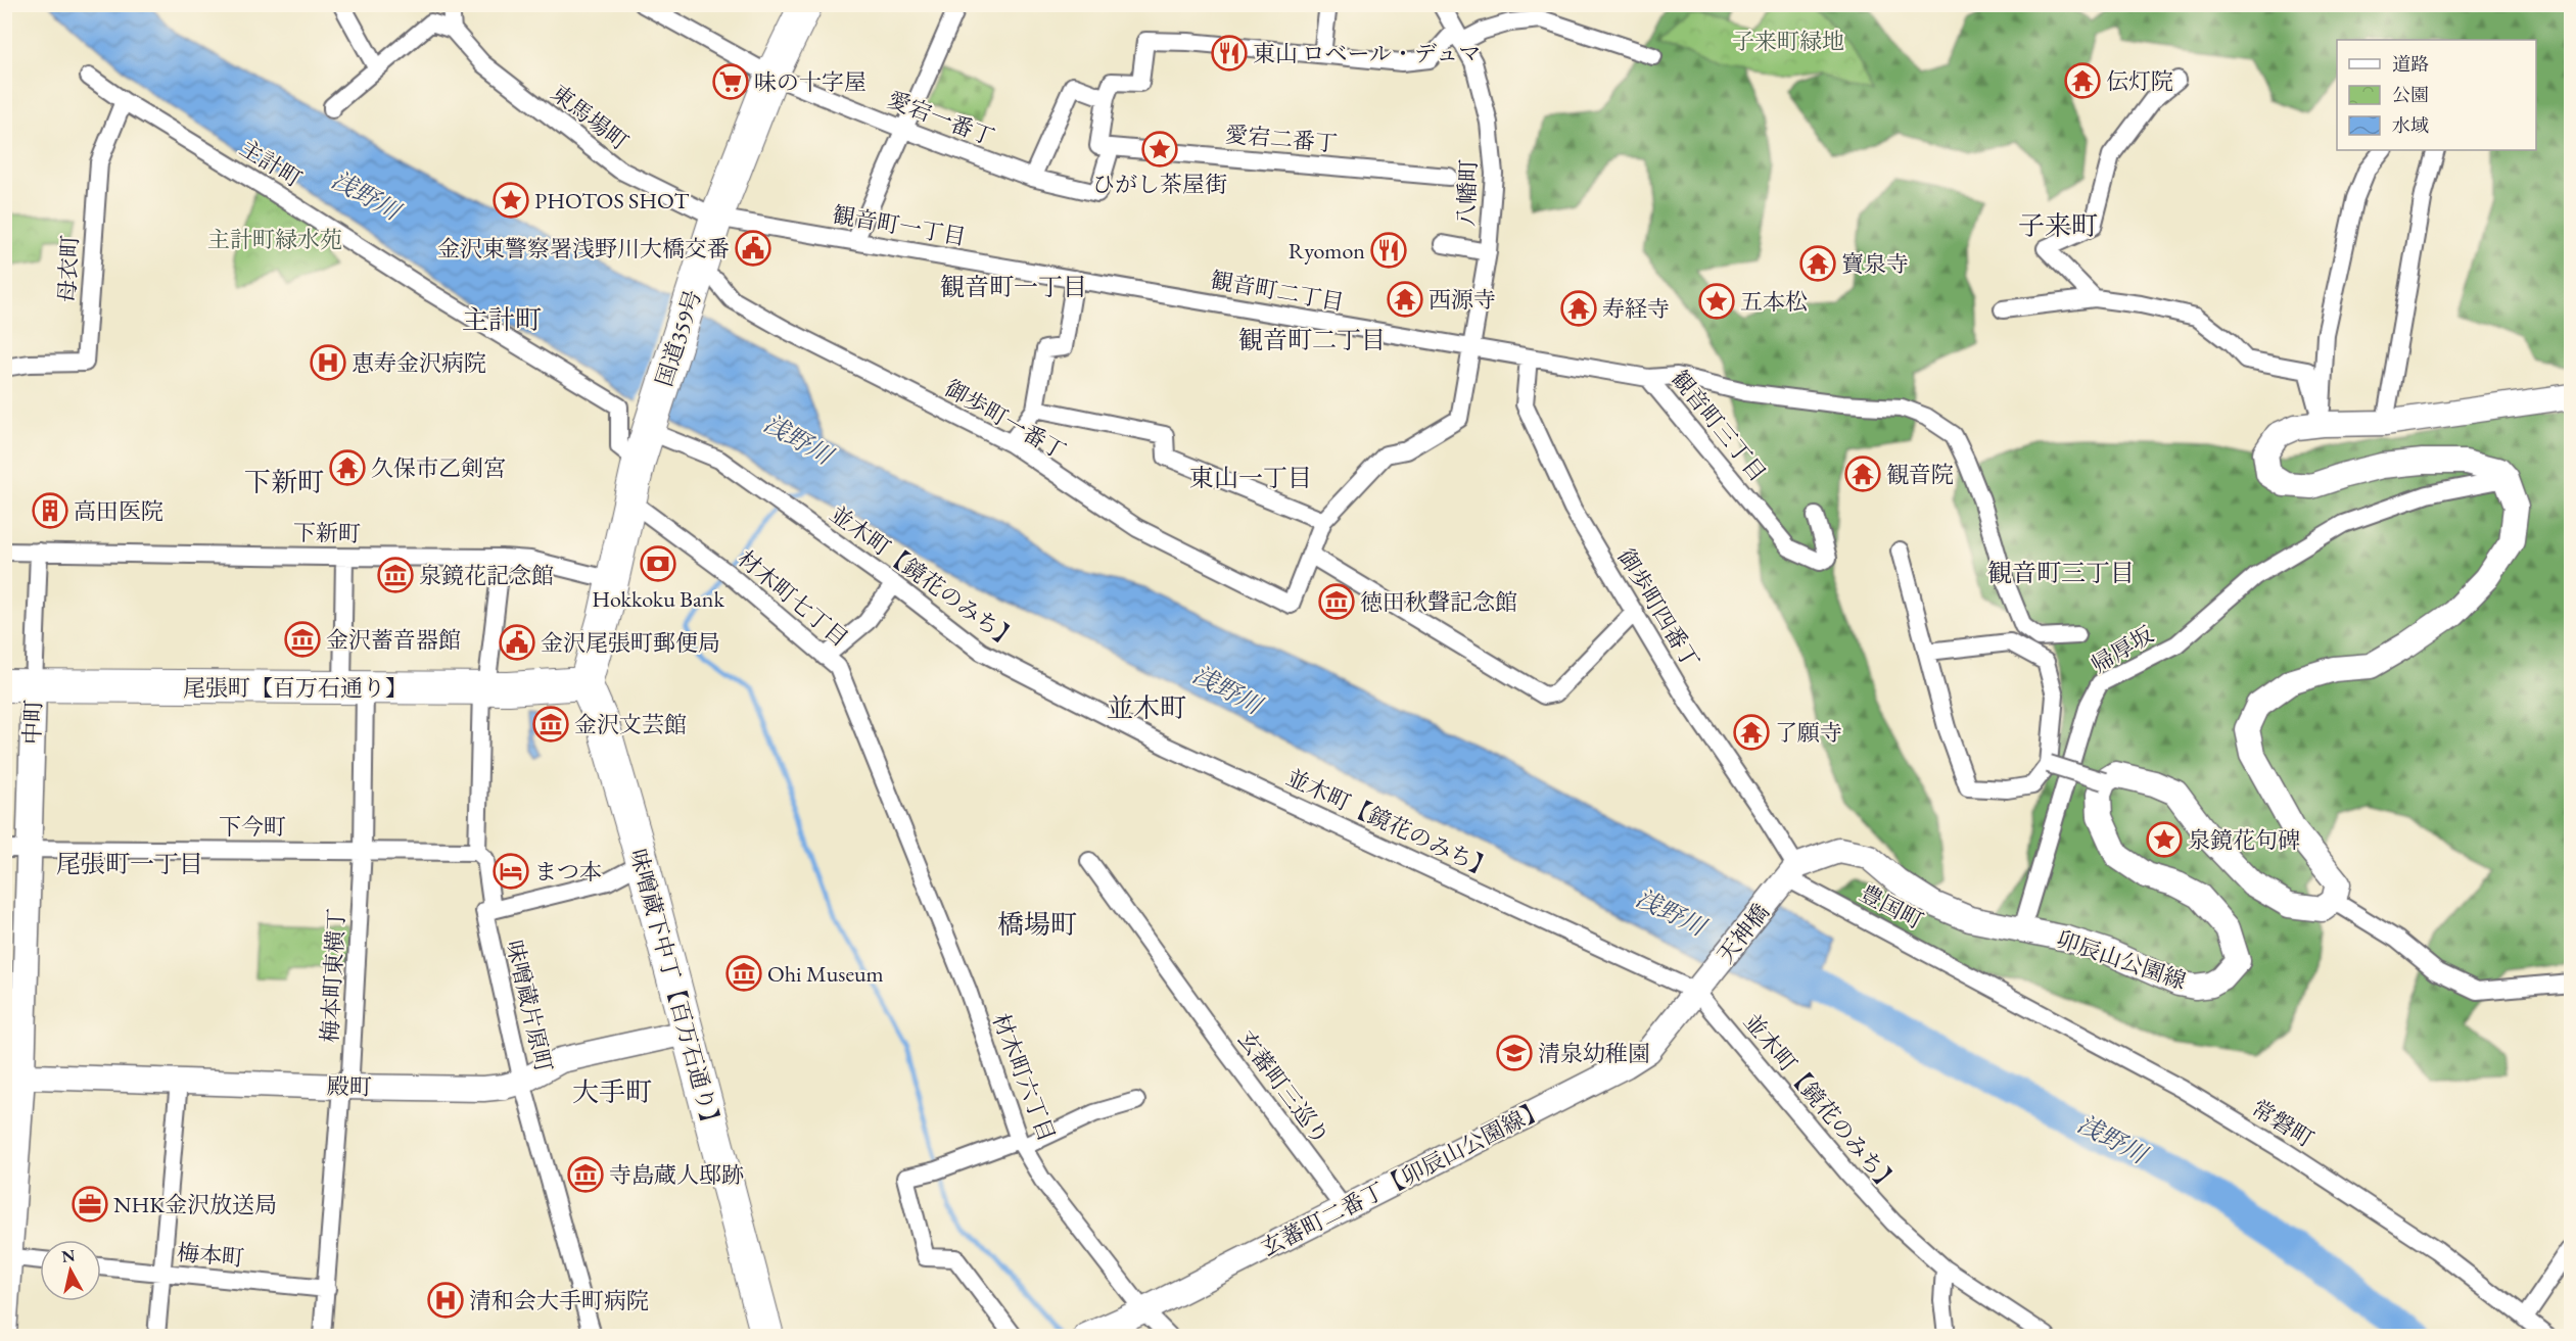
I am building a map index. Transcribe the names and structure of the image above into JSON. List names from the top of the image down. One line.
{"streets":{"highway":["国道359号","尾張町【百万石通り】","味噌蔵下中丁【百万石通り】"],"street":["東馬場町","愛宕一番丁","愛宕二番丁","主計町","八幡町","観音町一丁目","母衣町","観音町二丁目","御歩町一番丁","観音町三丁目","下新町","並木町【鏡花のみち】","材木町七丁目","御歩町四番丁","帰厚坂","中町","下今町","豊国町","天神橋","卯辰山公園線","梅本町東横丁","味噌蔵片原町","材木町六丁目","殿町","玄蕃町三巡り","常磐町","玄蕃町二番丁【卯辰山公園線】","梅本町"]},"crossings":[["東馬場町","観音町一丁目"],["東馬場町","国道359号"],["愛宕一番丁","愛宕二番丁"],["愛宕一番丁","国道359号"],["主計町","母衣町"],["主計町","国道359号"],["八幡町","観音町二丁目"],["八幡町","観音町三丁目"],["観音町一丁目","観音町二丁目"],["観音町一丁目","国道359号"],["観音町二丁目","観音町三丁目"],["国道359号","御歩町一番丁"],["国道359号","下新町"],["国道359号","並木町【鏡花のみち】"],["国道359号","材木町七丁目"],["国道359号","尾張町【百万石通り】"],["国道359号","味噌蔵下中丁【百万石通り】"],["観音町三丁目","御歩町四番丁"],["下新町","中町"],["下新町","梅本町東横丁"],["下新町","味噌蔵片原町"],["並木町【鏡花のみち】","天神橋"],["並木町【鏡花のみち】","玄蕃町二番丁【卯辰山公園線】"],["材木町七丁目","材木町六丁目"],["御歩町四番丁","豊国町"],["御歩町四番丁","天神橋"],["御歩町四番丁","卯辰山公園線"],["帰厚坂","卯辰山公園線"],["尾張町【百万石通り】","中町"],["尾張町【百万石通り】","梅本町東横丁"],["尾張町【百万石通り】","味噌蔵下中丁【百万石通り】"],["尾張町【百万石通り】","味噌蔵片原町"],["中町","下今町"],["中町","殿町"],["下今町","梅本町東横丁"],["下今町","味噌蔵片原町"],["豊国町","天神橋"],["豊国町","卯辰山公園線"],["豊国町","常磐町"],["天神橋","卯辰山公園線"],["天神橋","玄蕃町二番丁【卯辰山公園線】"],["梅本町東横丁","殿町"],["梅本町東横丁","梅本町"],["味噌蔵下中丁【百万石通り】","殿町"],["味噌蔵片原町","殿町"],["材木町六丁目","玄蕃町二番丁【卯辰山公園線】"],["玄蕃町三巡り","玄蕃町二番丁【卯辰山公園線】"]],"districts":["子来町","観音町一丁目","主計町","観音町二丁目","東山一丁目","下新町","観音町三丁目","並木町","尾張町一丁目","橋場町","大手町"],"water":["浅野川"],"parks":["子来町緑地","主計町緑水苑"],"places":{"restaurant":["東山 ロベール・デュマ","Ryomon"],"temple":["伝灯院","寶泉寺","西源寺","寿経寺","久保市乙剣宮","観音院","了願寺"],"supermarket":["味の十字屋"],"place":["ひがし茶屋街","PHOTOS SHOT","五本松","泉鏡花句碑"],"public building":["金沢東警察署浅野川大橋交番","金沢尾張町郵便局"],"hospital":["恵寿金沢病院","清和会大手町病院"],"building":["高田医院"],"bank":["Hokkoku Bank"],"museum":["泉鏡花記念館","徳田秋聲記念館","金沢蓄音器館","金沢文芸館","Ohi Museum","寺島蔵人邸跡"],"hotel":["まつ本"],"school or university":["清泉幼稚園"],"office":["NHK金沢放送局"]},"legend":["道路","公園","水域"],"north":"top"}
